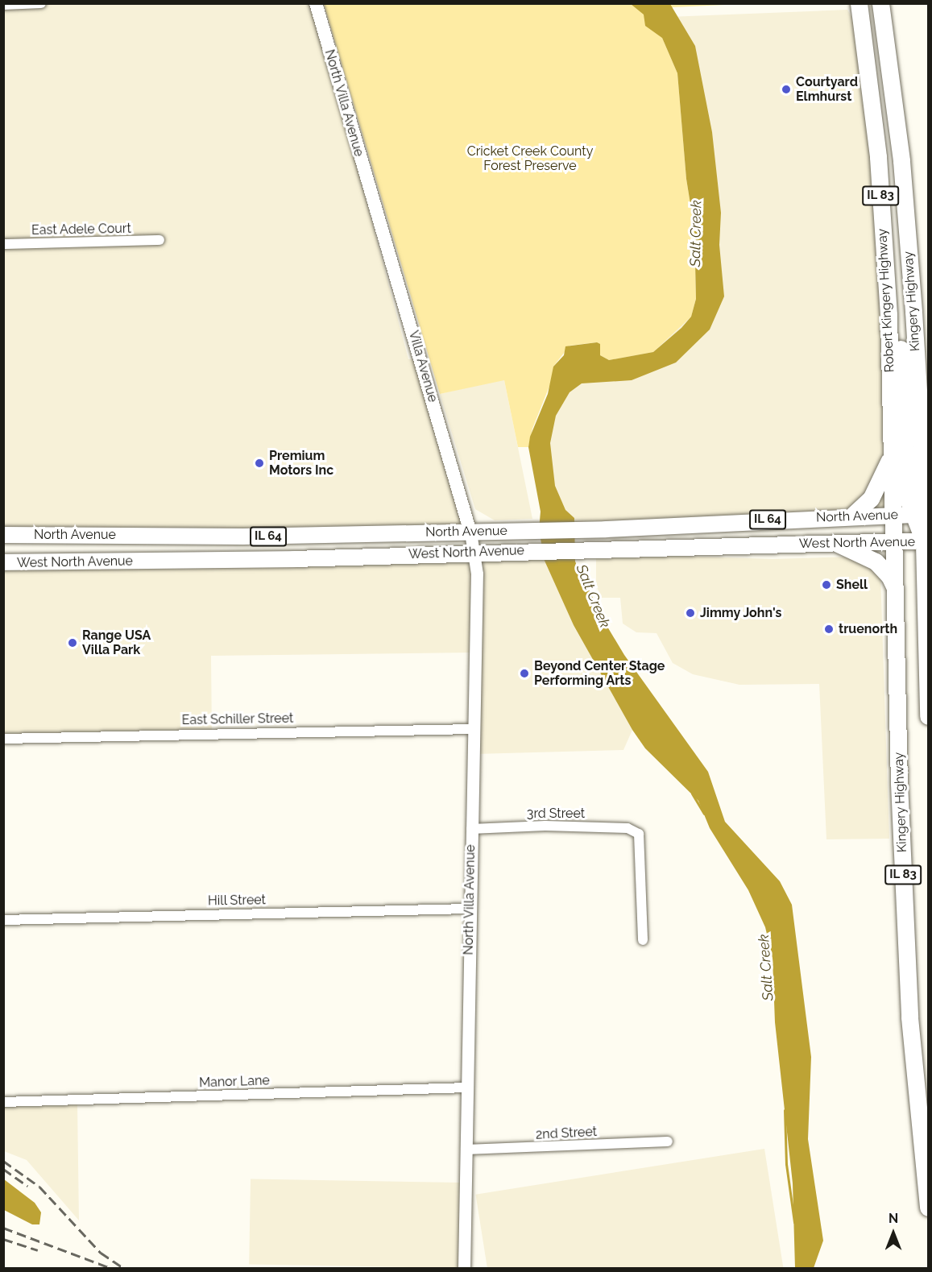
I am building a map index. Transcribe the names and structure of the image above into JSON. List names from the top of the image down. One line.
{"streets":{"highway":["IL 83","Robert Kingery Highway","Kingery Highway"],"main road":["North Villa Avenue","Villa Avenue","North Avenue","IL 64","West North Avenue"],"street":["East Adele Court","East Schiller Street","3rd Street","Hill Street","Manor Lane","2nd Street"]},"crossings":[["North Villa Avenue","Villa Avenue"],["North Villa Avenue","North Avenue"],["North Villa Avenue","West North Avenue"],["North Villa Avenue","East Schiller Street"],["North Villa Avenue","3rd Street"],["North Villa Avenue","Hill Street"],["North Villa Avenue","Manor Lane"],["North Villa Avenue","2nd Street"],["Robert Kingery Highway","Kingery Highway"],["Kingery Highway","North Avenue"],["Kingery Highway","West North Avenue"],["Villa Avenue","North Avenue"]],"water":["Salt Creek"],"parks":["Cricket Creek County Forest Preserve"],"places":["Courtyard Elmhurst","Premium Motors Inc","Shell","Jimmy John's","truenorth","Range USA Villa Park","Beyond Center Stage Performing Arts"],"north":"top"}
